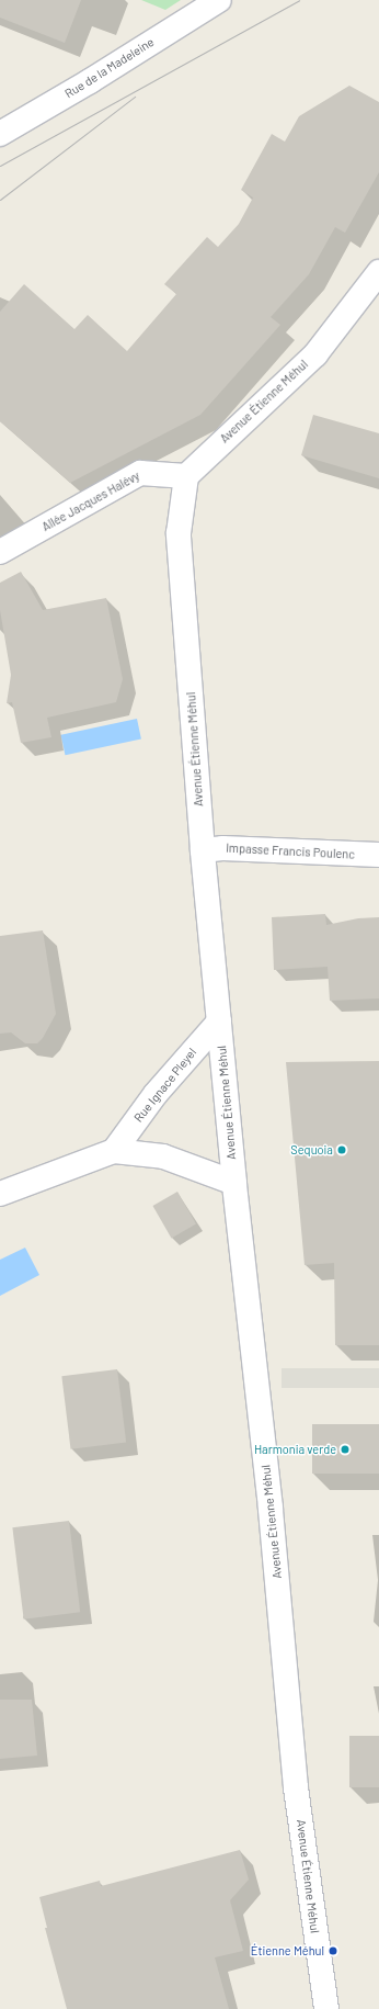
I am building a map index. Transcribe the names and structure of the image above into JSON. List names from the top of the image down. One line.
{"streets":{"street":["Rue de la Madeleine","Avenue Étienne Méhul","Allée Jacques Halévy","Impasse Francis Poulenc","Rue Ignace Pleyel"]},"crossings":[["Avenue Étienne Méhul","Allée Jacques Halévy"],["Avenue Étienne Méhul","Impasse Francis Poulenc"],["Avenue Étienne Méhul","Rue Ignace Pleyel"]],"places":["Sequoia","Harmonia verde","Étienne Méhul"]}
